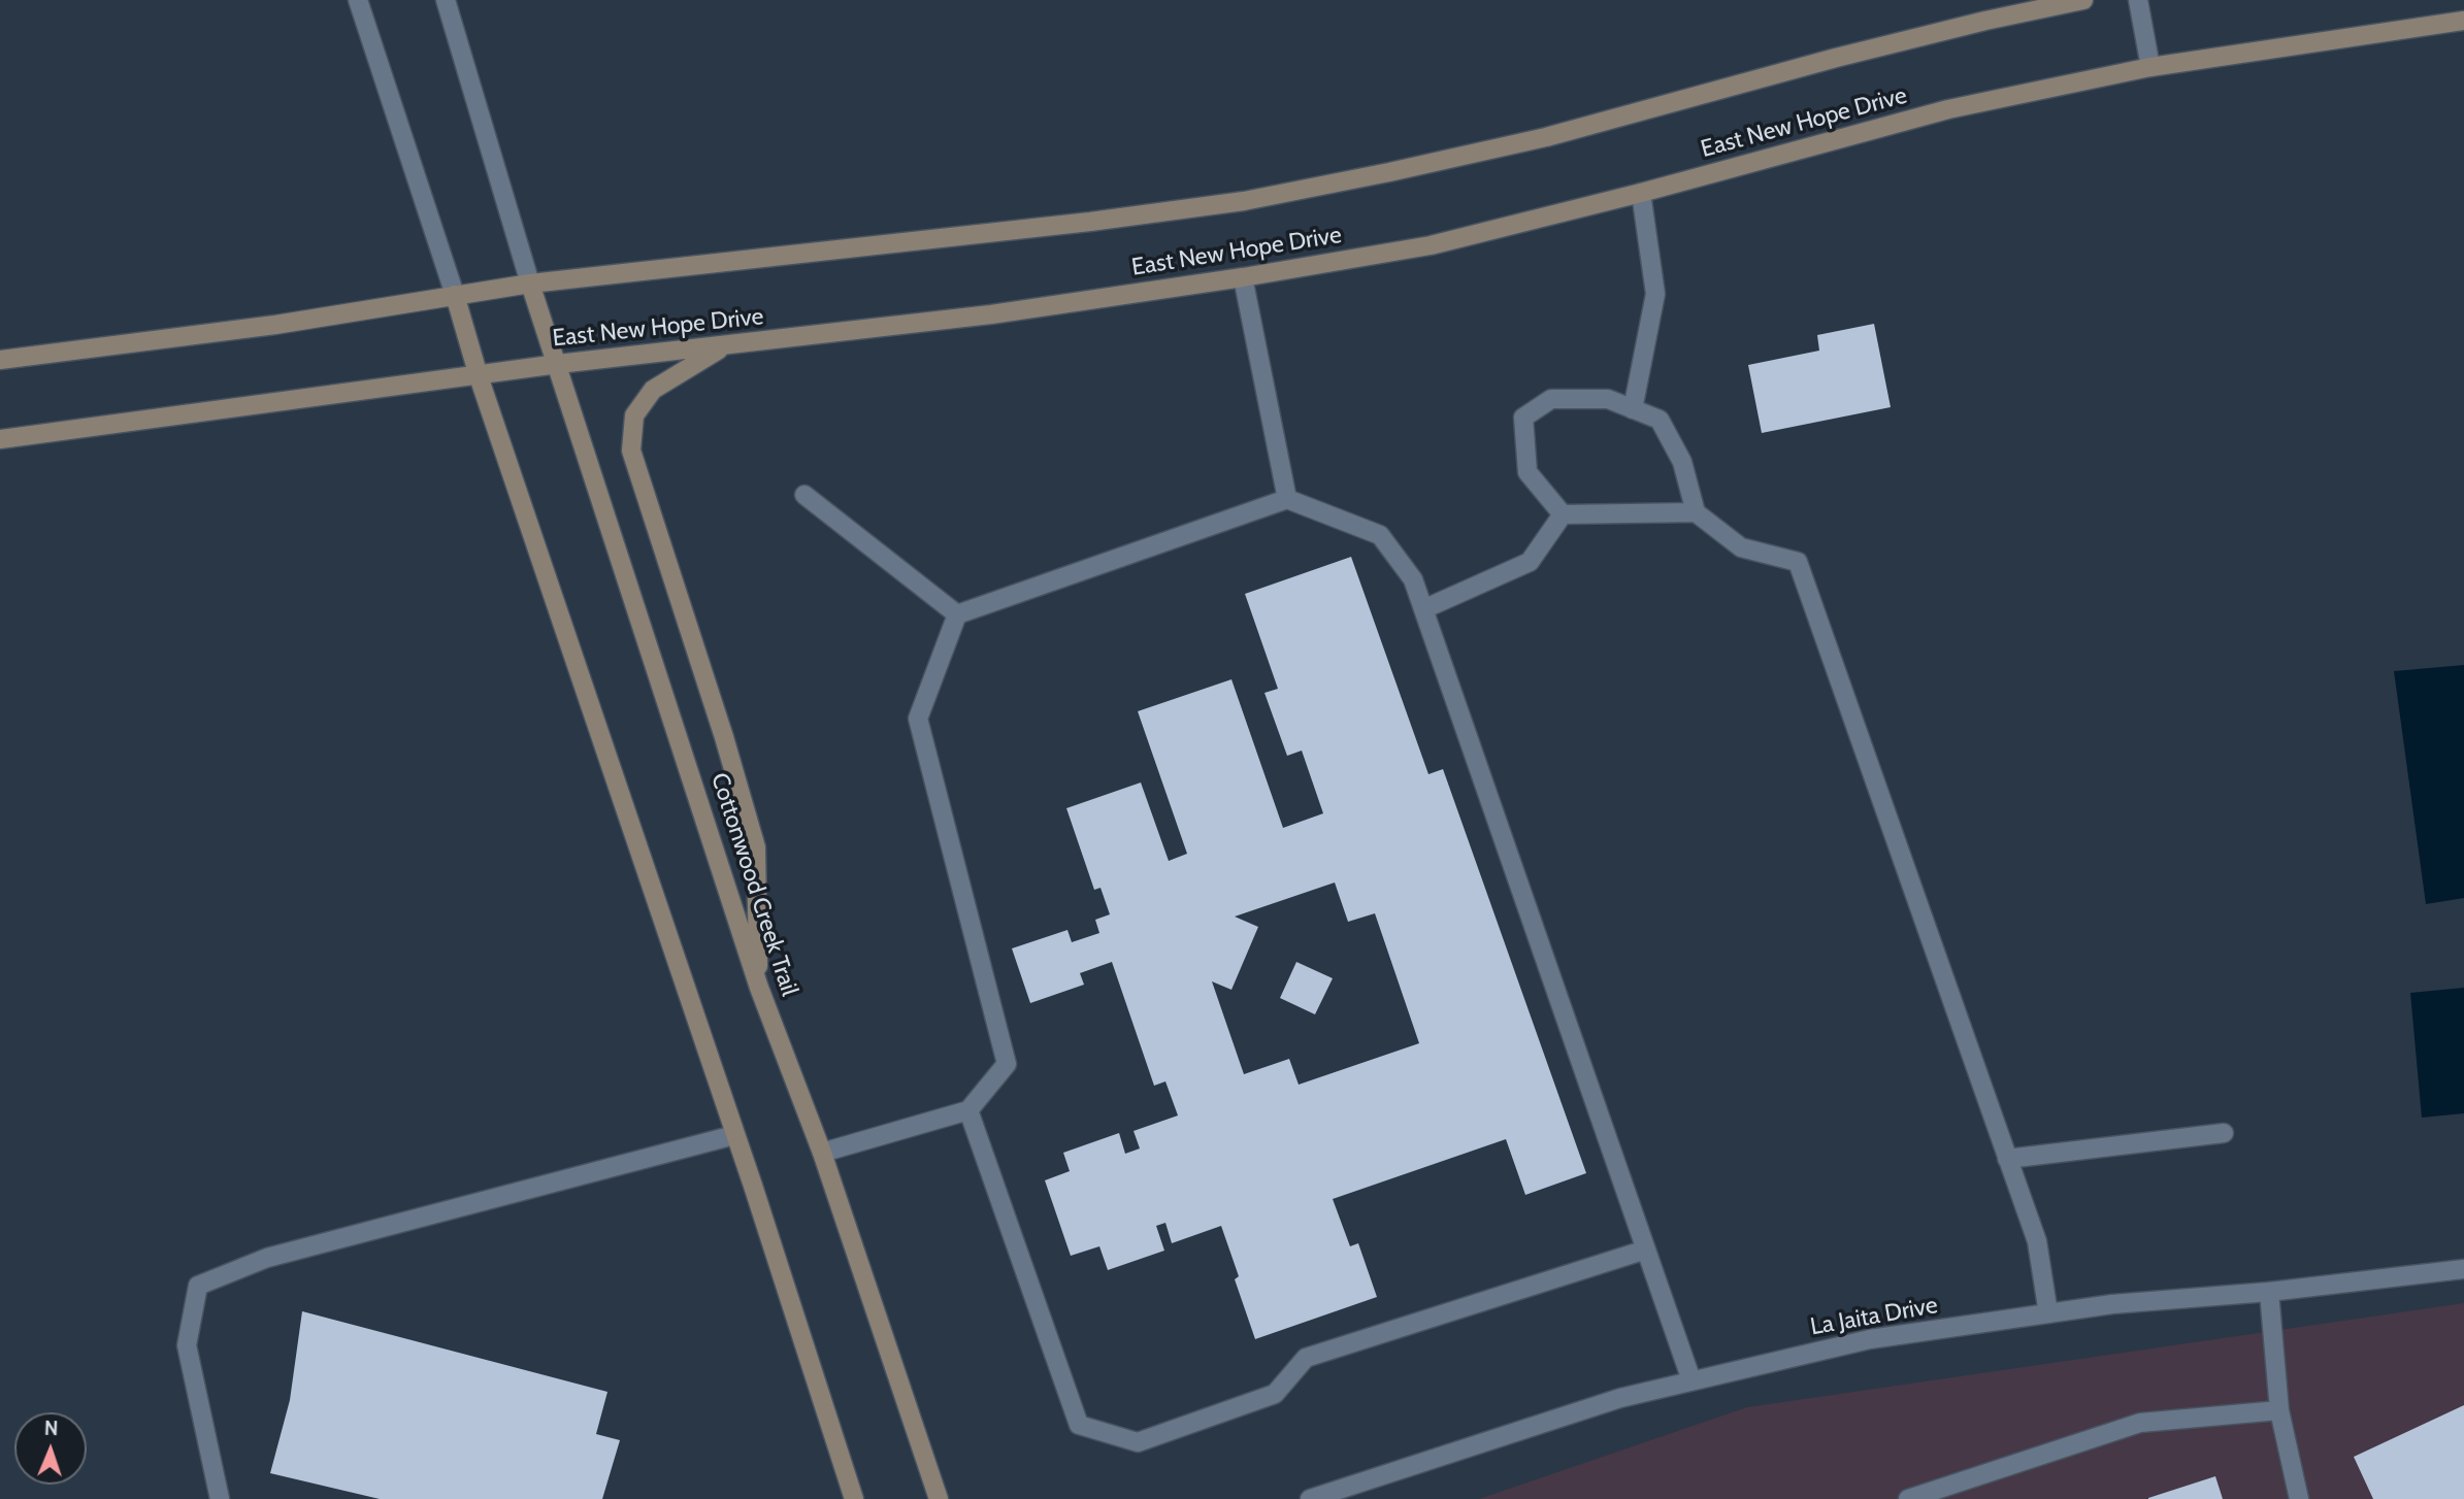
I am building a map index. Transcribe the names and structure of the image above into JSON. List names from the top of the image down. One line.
{"streets":{"street":["East New Hope Drive","Cottonwood Creek Trail","La Jaita Drive"]},"crossings":[["East New Hope Drive","Cottonwood Creek Trail"]],"north":"top"}
